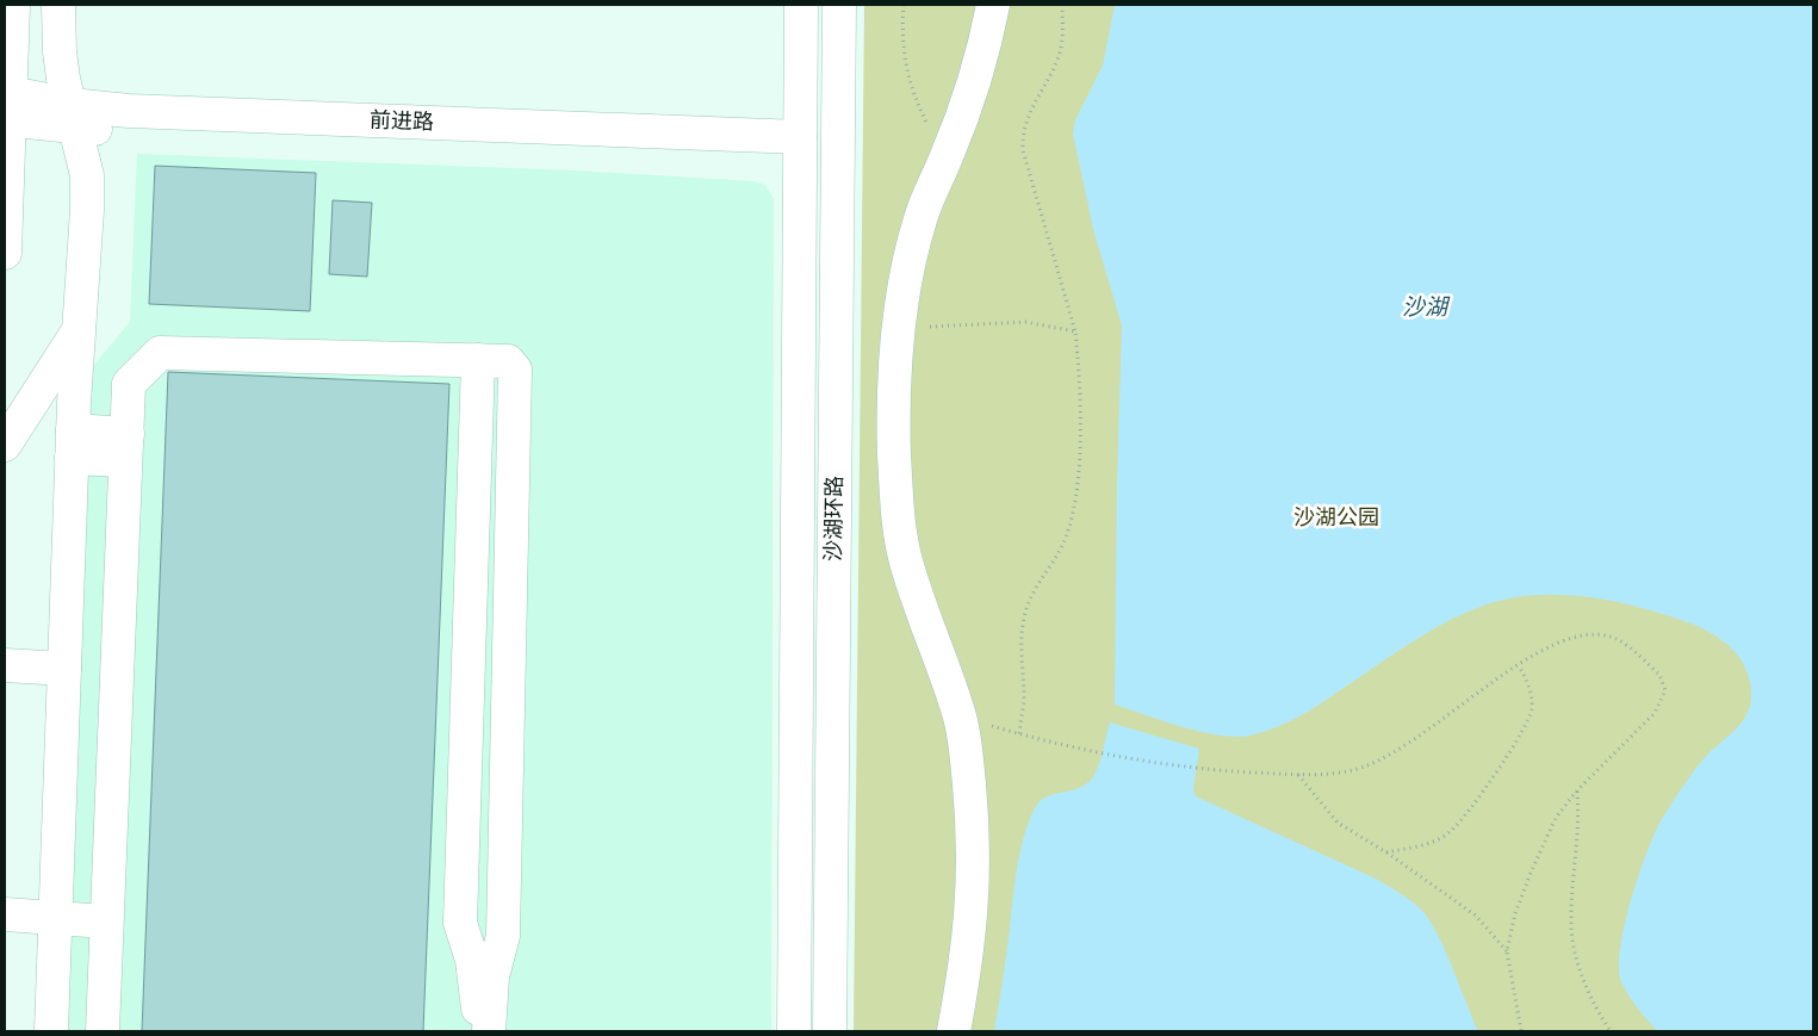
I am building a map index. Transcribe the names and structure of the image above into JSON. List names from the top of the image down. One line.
{"streets":{"street":["前进路","沙湖环路"]},"crossings":[["前进路","沙湖环路"]],"water":["沙湖"],"parks":["沙湖公园"]}
